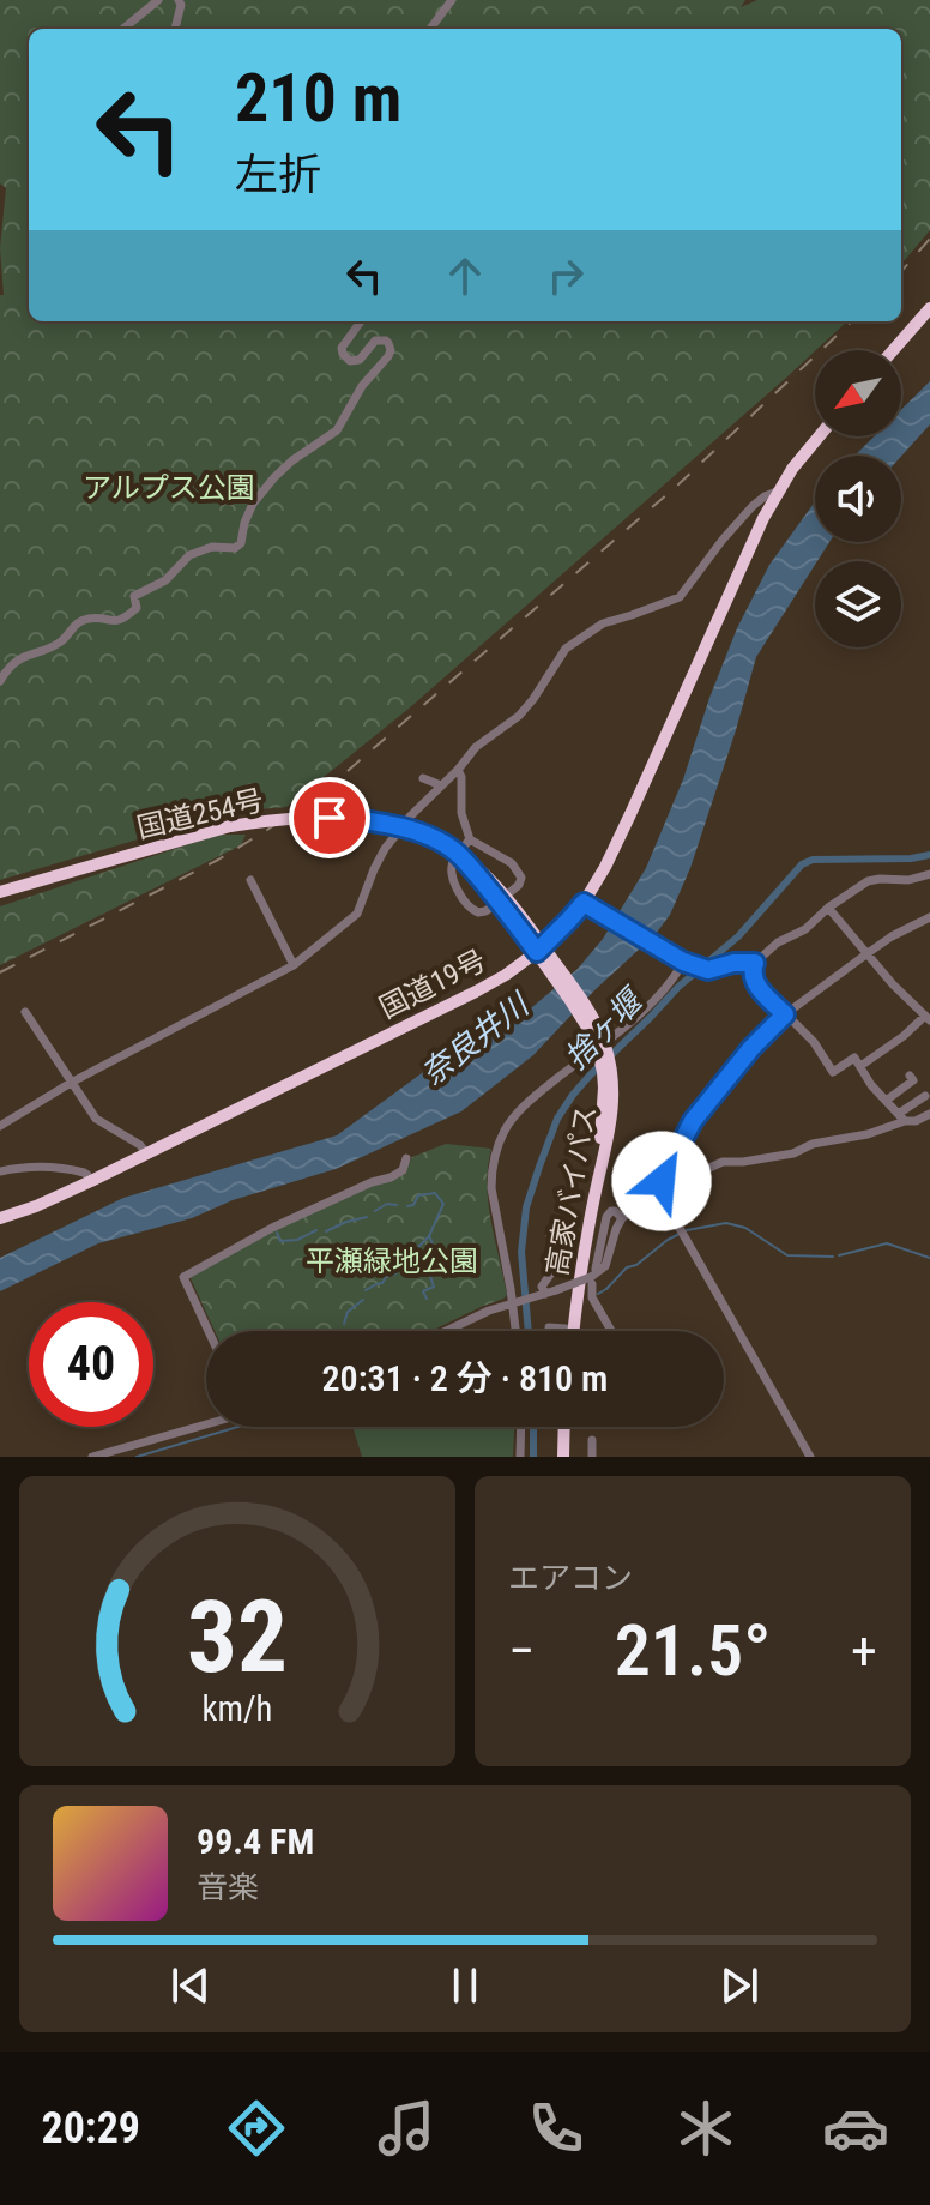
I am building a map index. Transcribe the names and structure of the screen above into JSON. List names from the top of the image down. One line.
{"streets":{"highway":["国道254号","国道19号","高家バイパス"]},"crossings":[["国道254号","国道19号"],["国道254号","高家バイパス"],["国道19号","高家バイパス"]],"water":["捨ヶ堰","奈良井川"],"parks":["アルプス公園","平瀬緑地公園"],"north":"bottom left","page":{"turn":["210 m","左折"],"limit":"40","trip":"20:31 · 2 分 · 810 m","tile":"エアコン","heat":["−","21.5°","+"],"song":["99.4 FM","音楽"],"tabs":"20:29","gauge":["32","km/h"]}}
